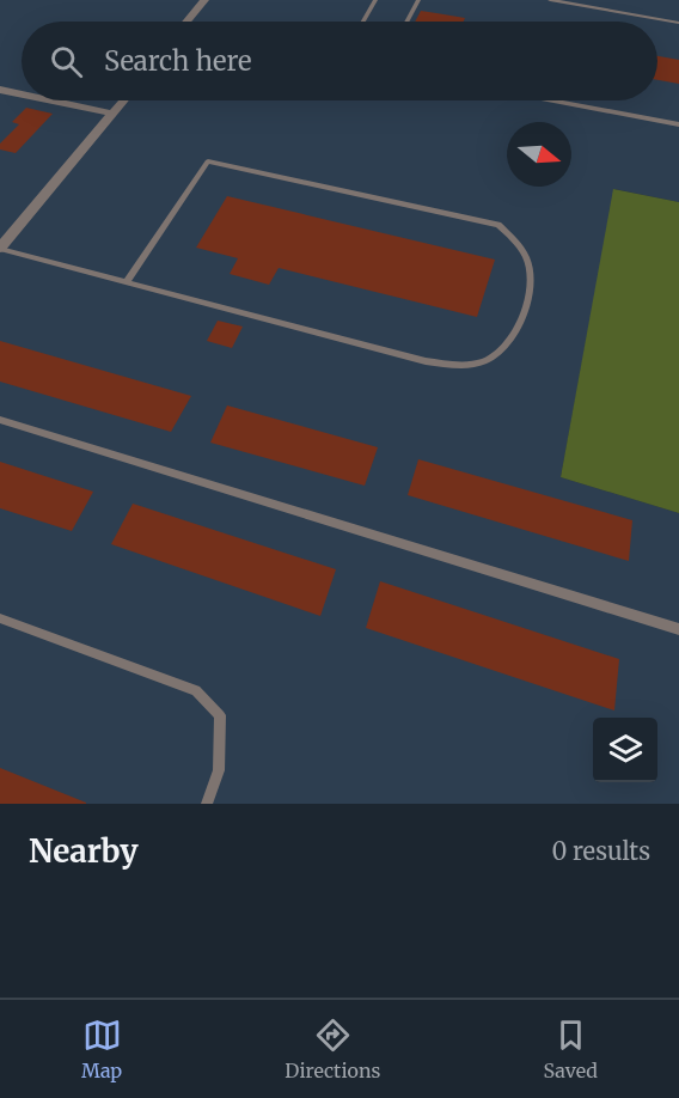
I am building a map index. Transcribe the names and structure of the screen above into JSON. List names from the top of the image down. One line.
{"north":"right","page":{"search":"Search here","heading":["Nearby","0 results"],"nav":["Map","Directions","Saved"]}}
